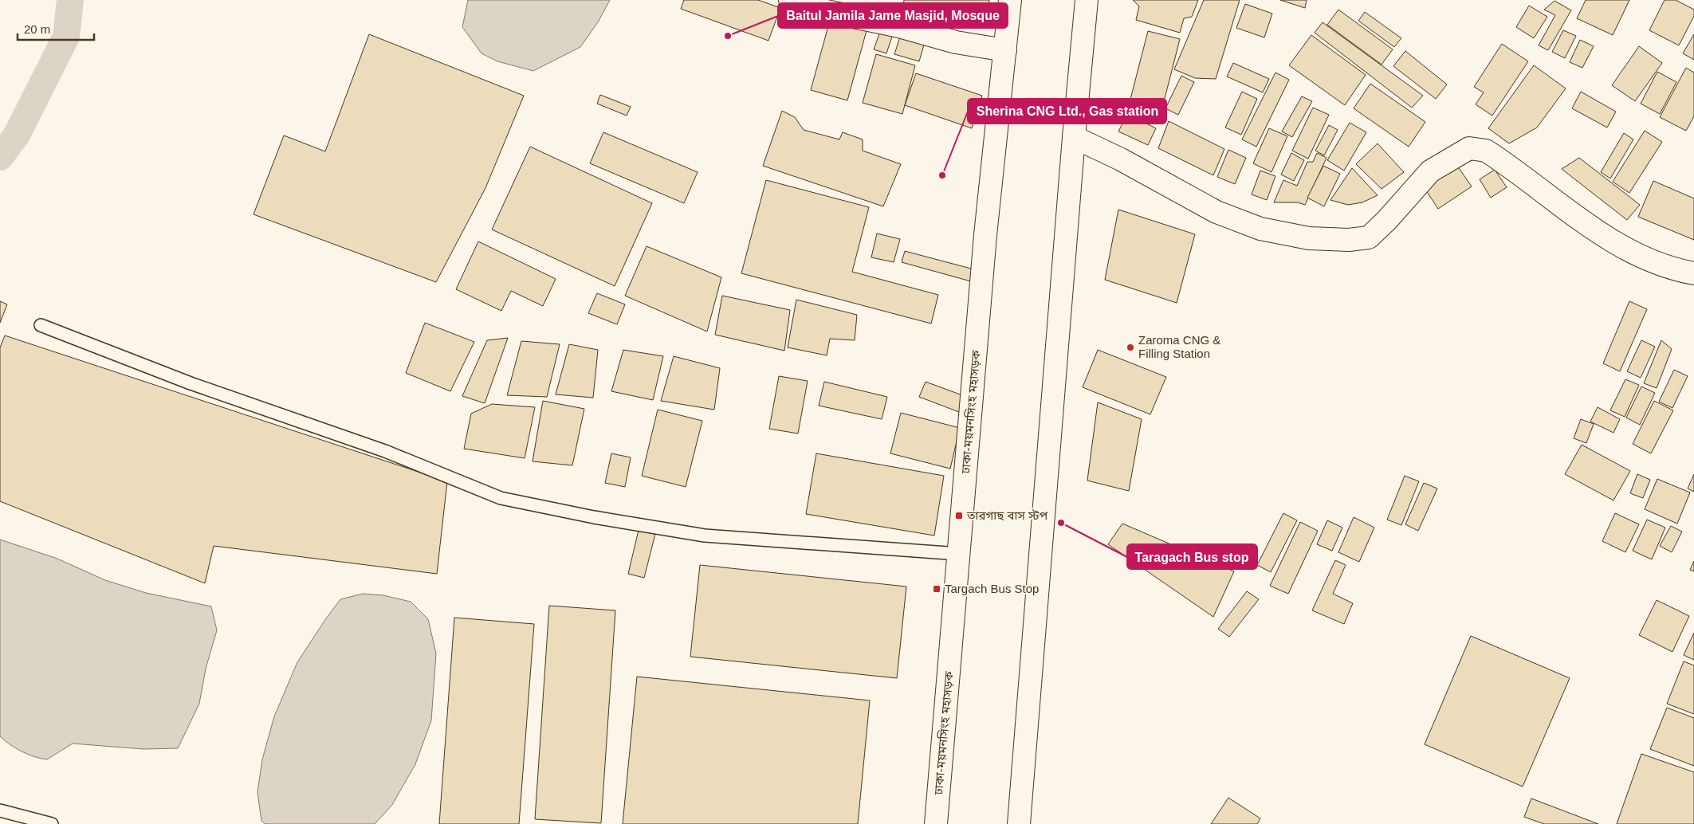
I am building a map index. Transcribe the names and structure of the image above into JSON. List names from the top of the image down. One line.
{"streets":{"main road":["ঢাকা-ময়মনসিংহ মহাসড়ক"]},"places":{"other":["Baitul Jamila Jame Masjid, Mosque","Sherina CNG Ltd., Gas station","Zaroma CNG & Filling Station","Taragach Bus stop"],"transit":["তারগাছ বাস স্টপ","Targach Bus Stop"]},"scale_bar":"20 m"}
